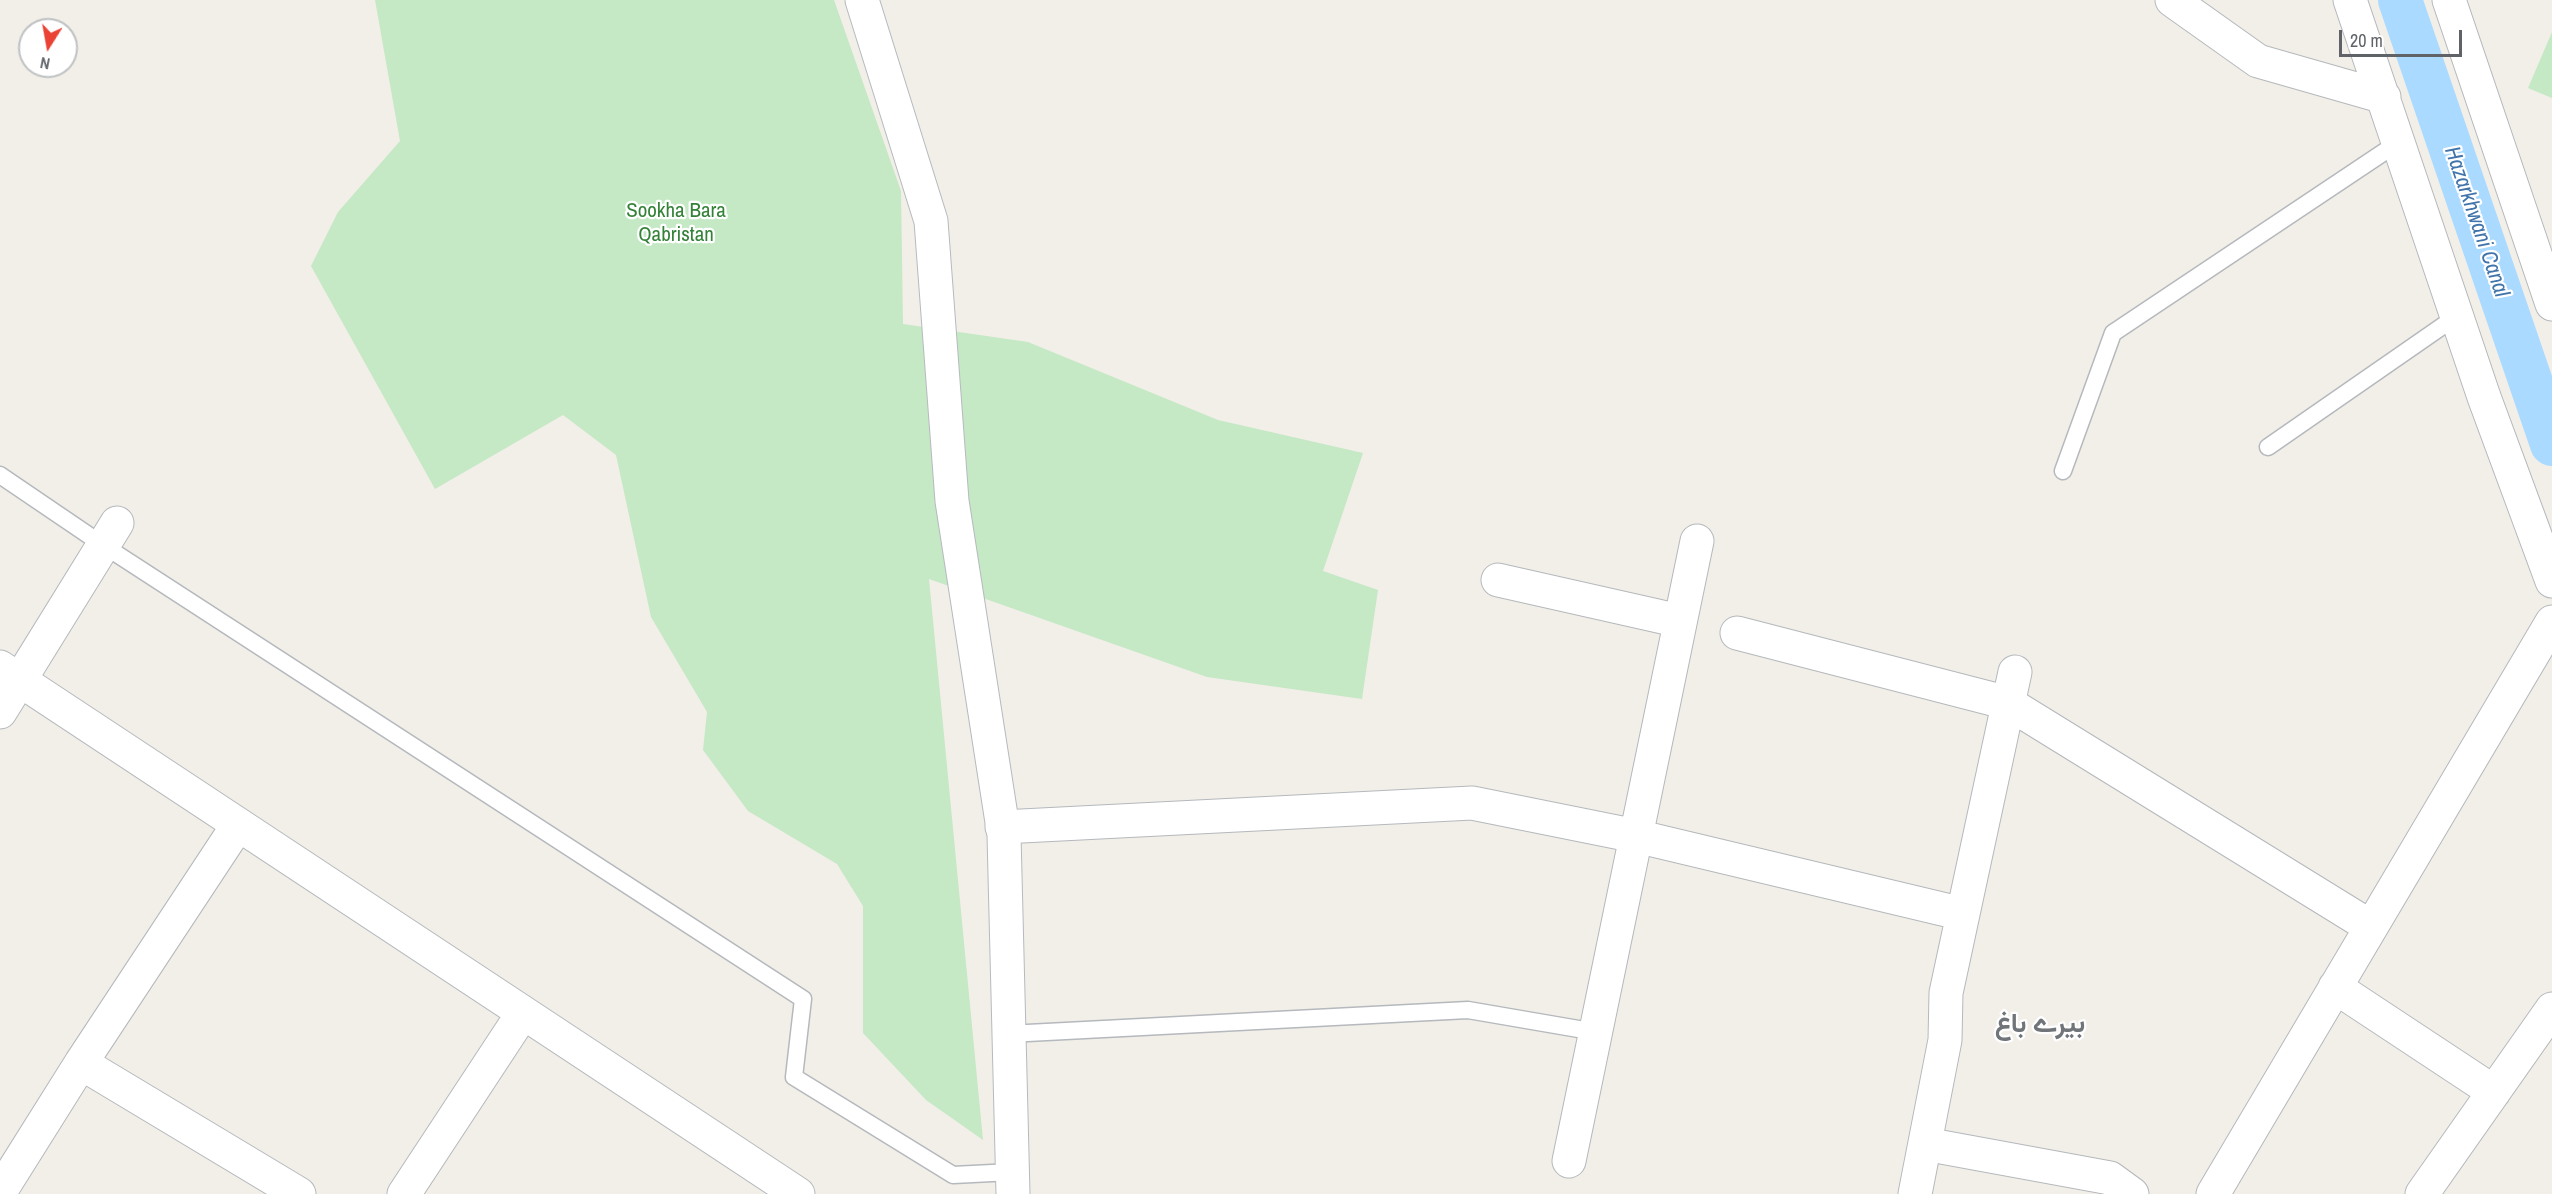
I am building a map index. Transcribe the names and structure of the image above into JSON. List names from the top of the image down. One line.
{"districts":["بیرے باغ"],"water":["Hazarkhwani Canal"],"parks":["Sookha Bara Qabristan"],"scale_bar":"20 m","north":"bottom"}
